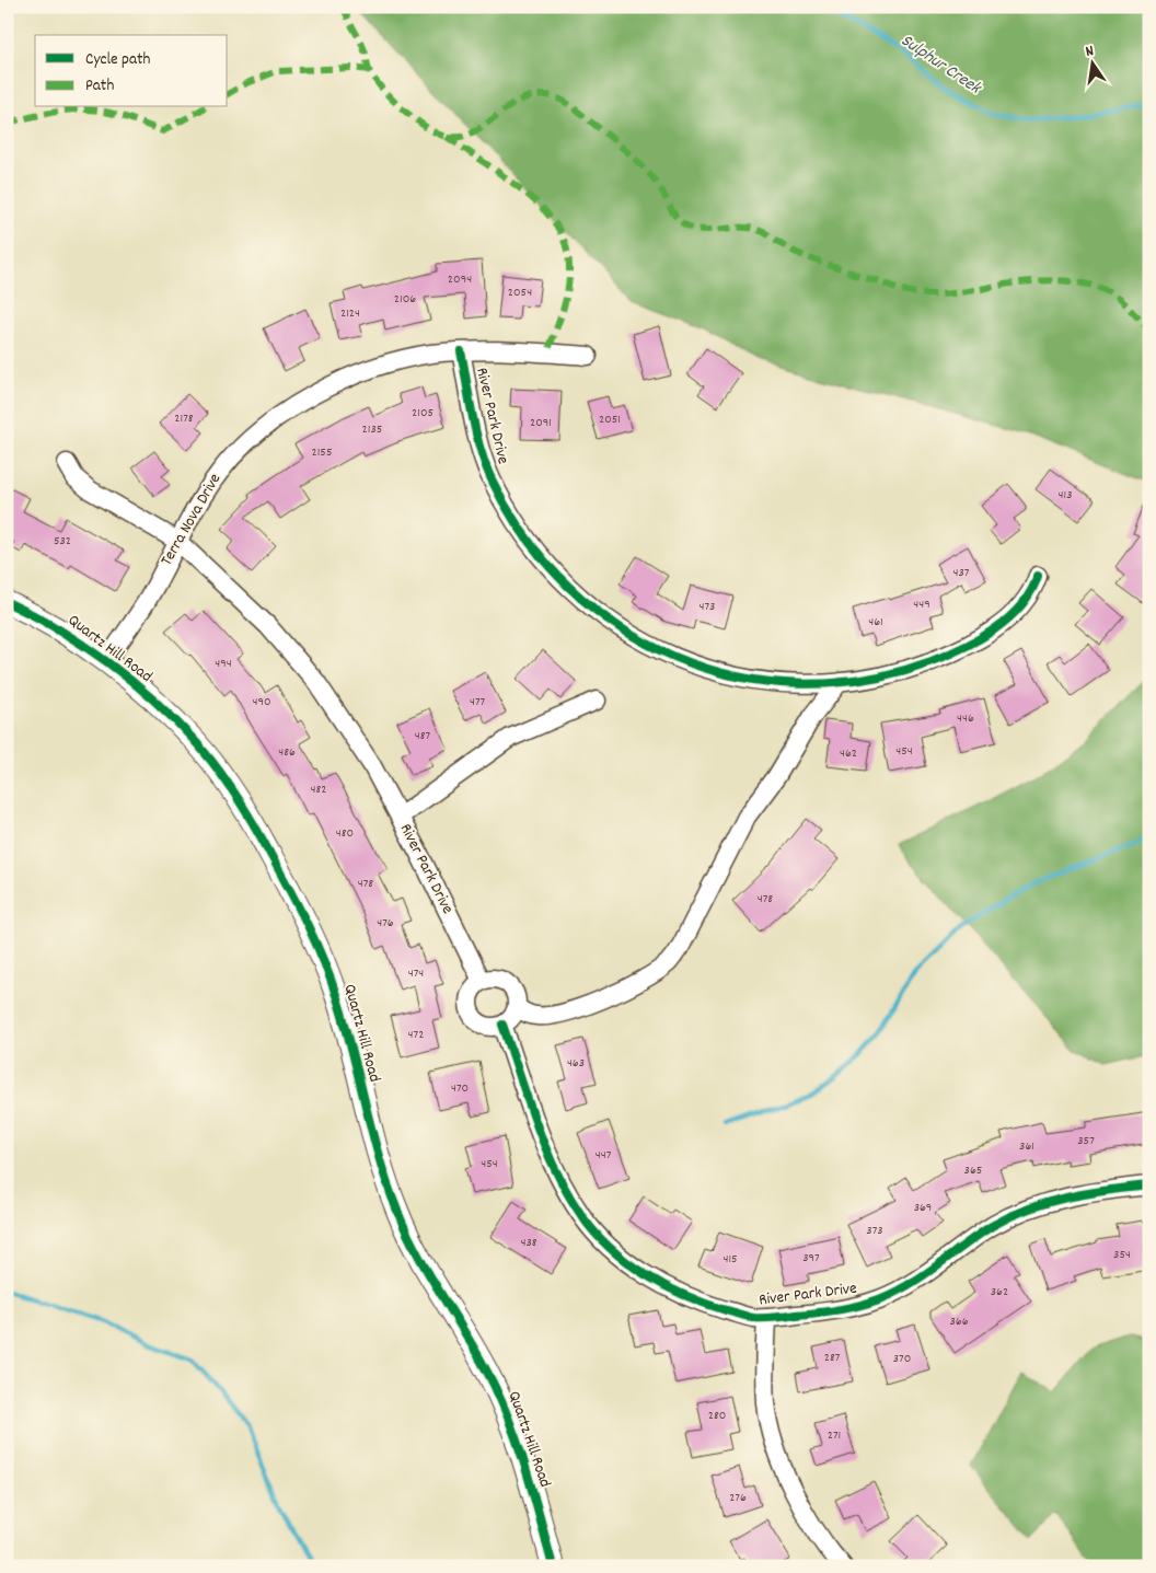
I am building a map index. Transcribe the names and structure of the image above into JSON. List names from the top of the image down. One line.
{"streets":{"street":["River Park Drive","Terra Nova Drive","Quartz Hill Road"]},"crossings":[["River Park Drive","Terra Nova Drive"],["Terra Nova Drive","Quartz Hill Road"]],"water":["Sulphur Creek"],"house_numbers":["2094","2054","2106","2124","2105","2178","2051","2091","2135","2155","413","532","437","449","473","461","494","490","477","446","487","454","486","462","482","480","478","478","476","474","472","463","470","357","361","447","454","365","369","373","438","354","397","415","362","366","287","370","280","271","276"],"legend":["Cycle path","Path"],"north":"top"}
